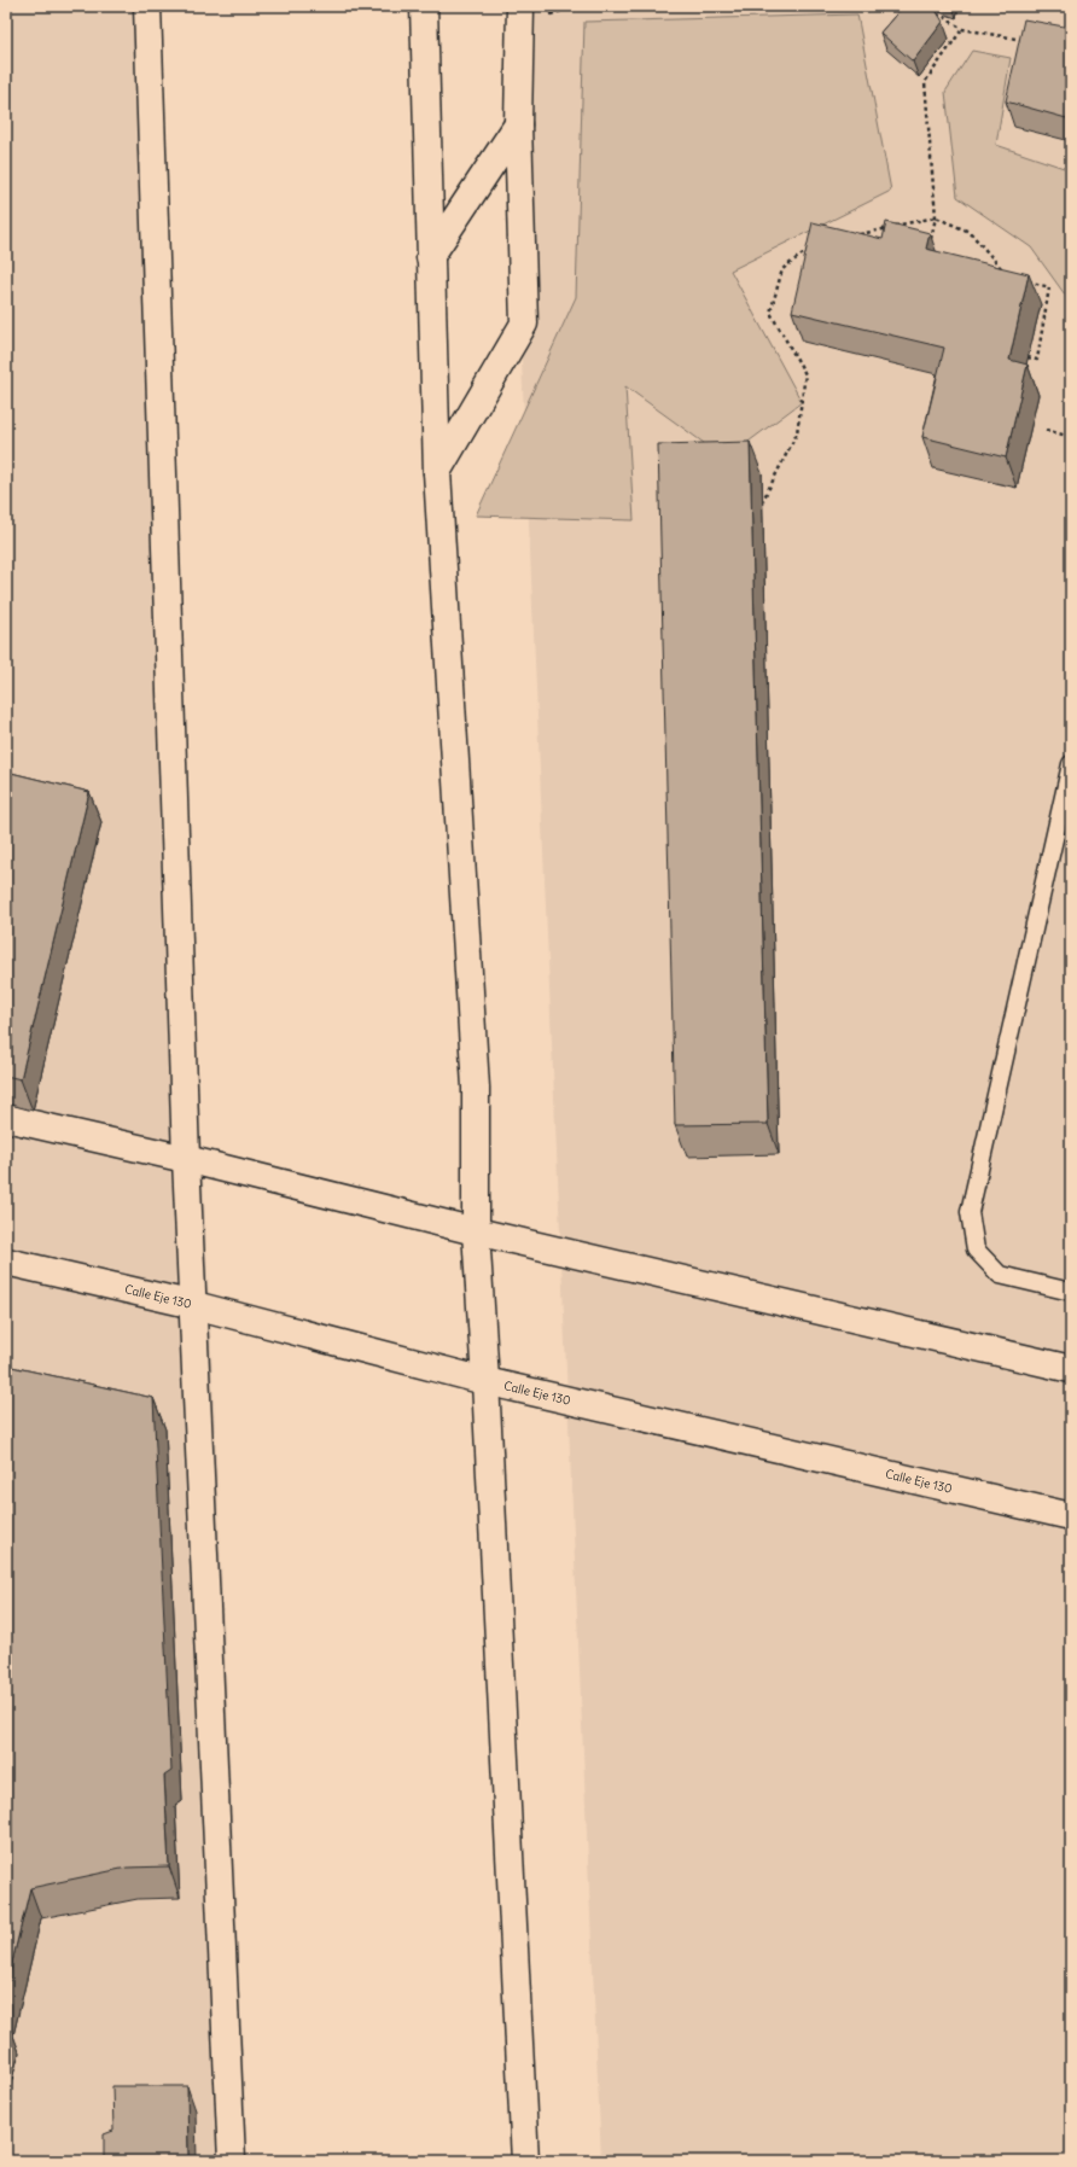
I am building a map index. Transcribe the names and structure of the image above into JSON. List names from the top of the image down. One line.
{"streets":{"street":["Calle Eje 130"]}}
